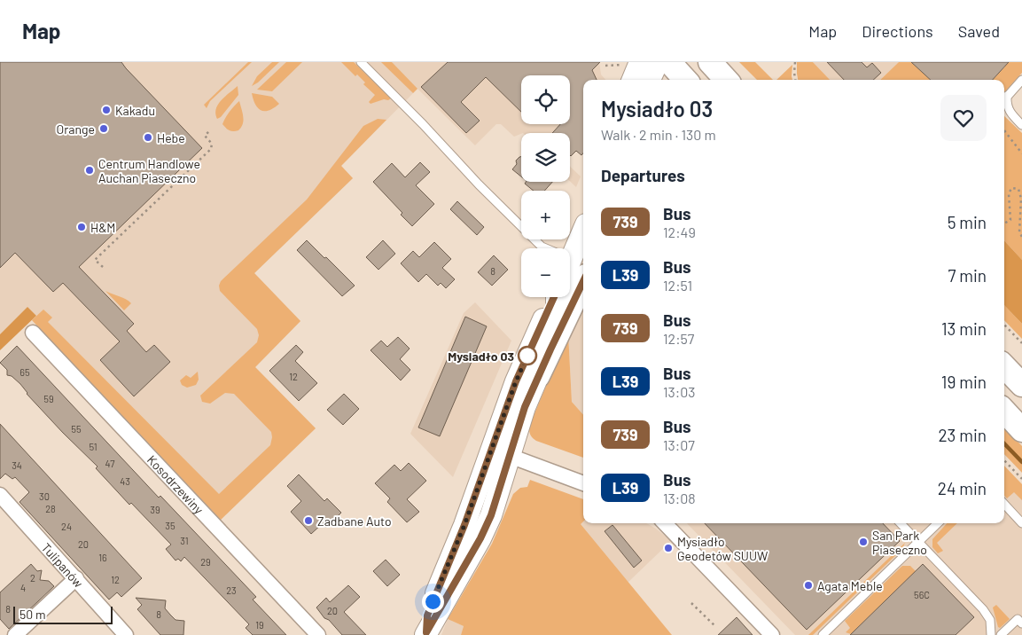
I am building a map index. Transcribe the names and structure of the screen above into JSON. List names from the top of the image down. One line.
{"streets":{"street":["Kosodrzewiny","Tulipanów"]},"places":["Kakadu","Orange","Hebe","Centrum Handlowe Auchan Piaseczno","H&M","Mysiadło 03","Zadbane Auto","San Park Piaseczno","Mysiadło Geodetów SUUW","Agata Meble"],"lines":["bus line 739"],"house_numbers":["8","65","12","59","55","51","47","34","43","30","28","39","35","24","31","20","16","29","2","12","4","23","56C","8","20","8","19"],"scale_bar":"50 m","page":{"header":"Map","nav":["Map","Directions","Saved"],"map_buttons":["+","−"],"heading":[["Mysiadło 03","Walk · 2 min · 130 m"],"Departures"],"list":[{"mark":"739","name":"Bus","note":"12:49","value":"5 min"},{"mark":"L39","name":"Bus","note":"12:51","value":"7 min"},{"mark":"739","name":"Bus","note":"12:57","value":"13 min"},{"mark":"L39","name":"Bus","note":"13:03","value":"19 min"},{"mark":"739","name":"Bus","note":"13:07","value":"23 min"},{"mark":"L39","name":"Bus","note":"13:08","value":"24 min"}],"scale":"50 m"}}
